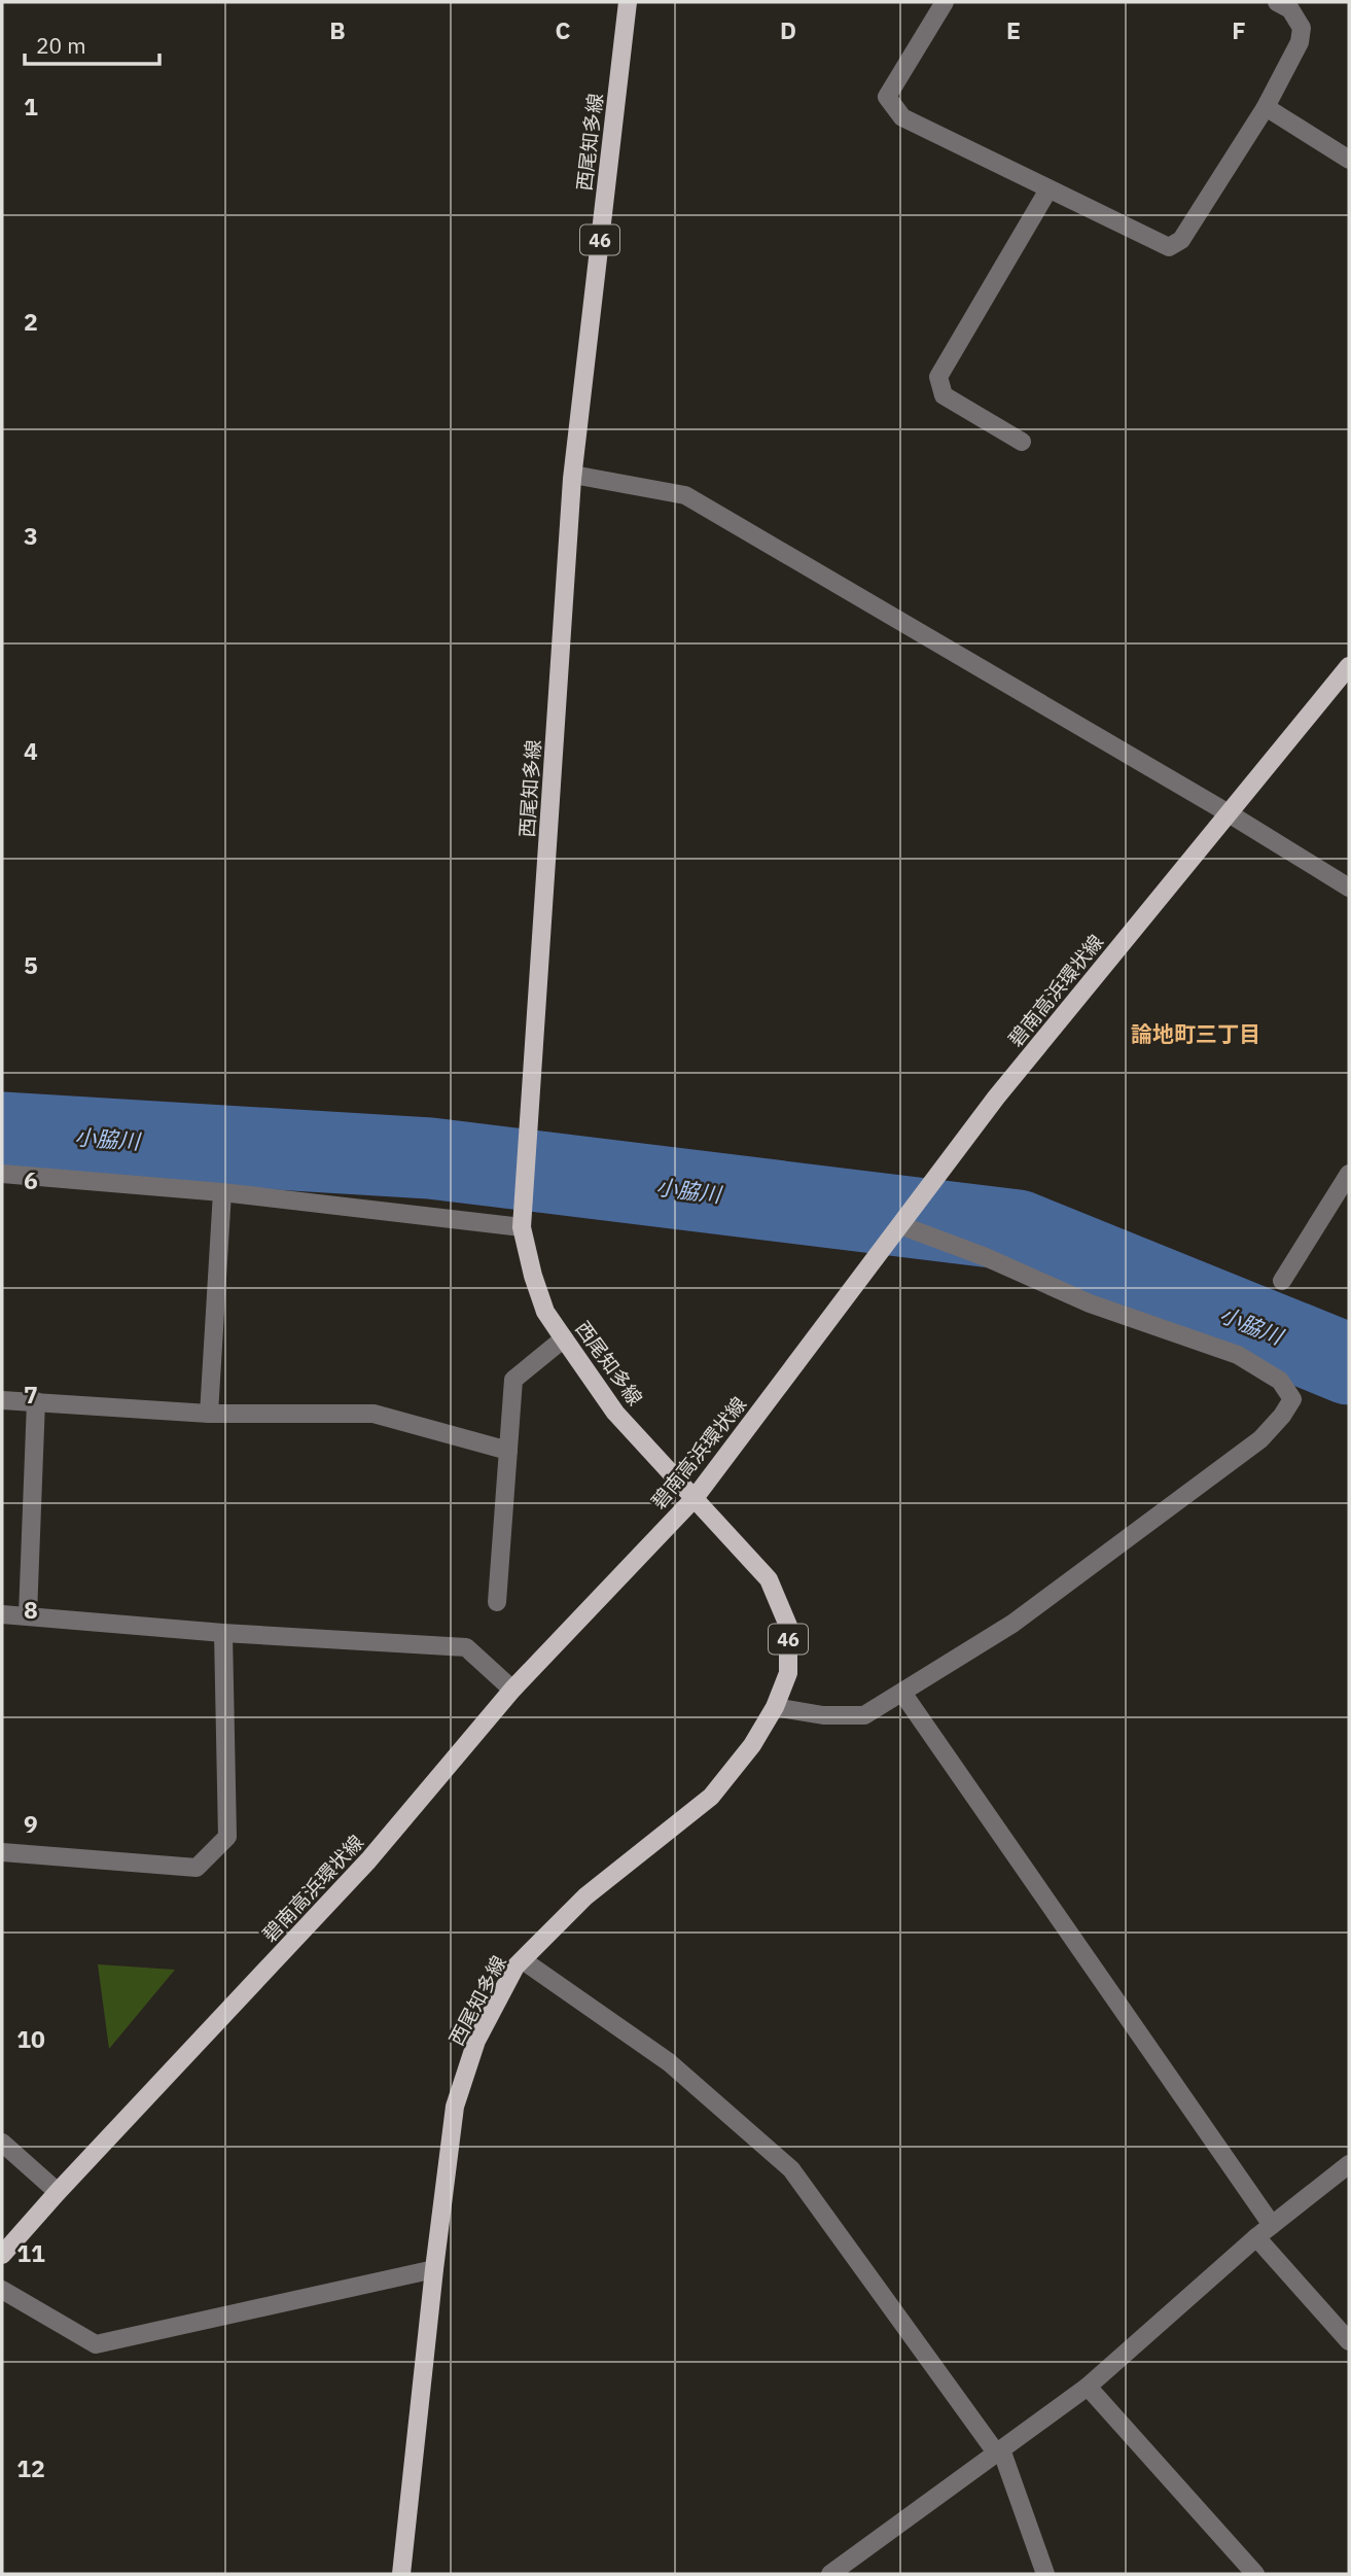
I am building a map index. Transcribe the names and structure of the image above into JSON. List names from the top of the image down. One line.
{"streets":{"main road":["西尾知多線","46","碧南高浜環状線"]},"crossings":[["西尾知多線","碧南高浜環状線"]],"districts":["論地町三丁目"],"water":["小脇川"],"scale_bar":"20 m","grid":{"columns":["B","C","D","E","F"],"rows":["1","2","3","4","5","6","7","8","9","10","11","12"]}}
